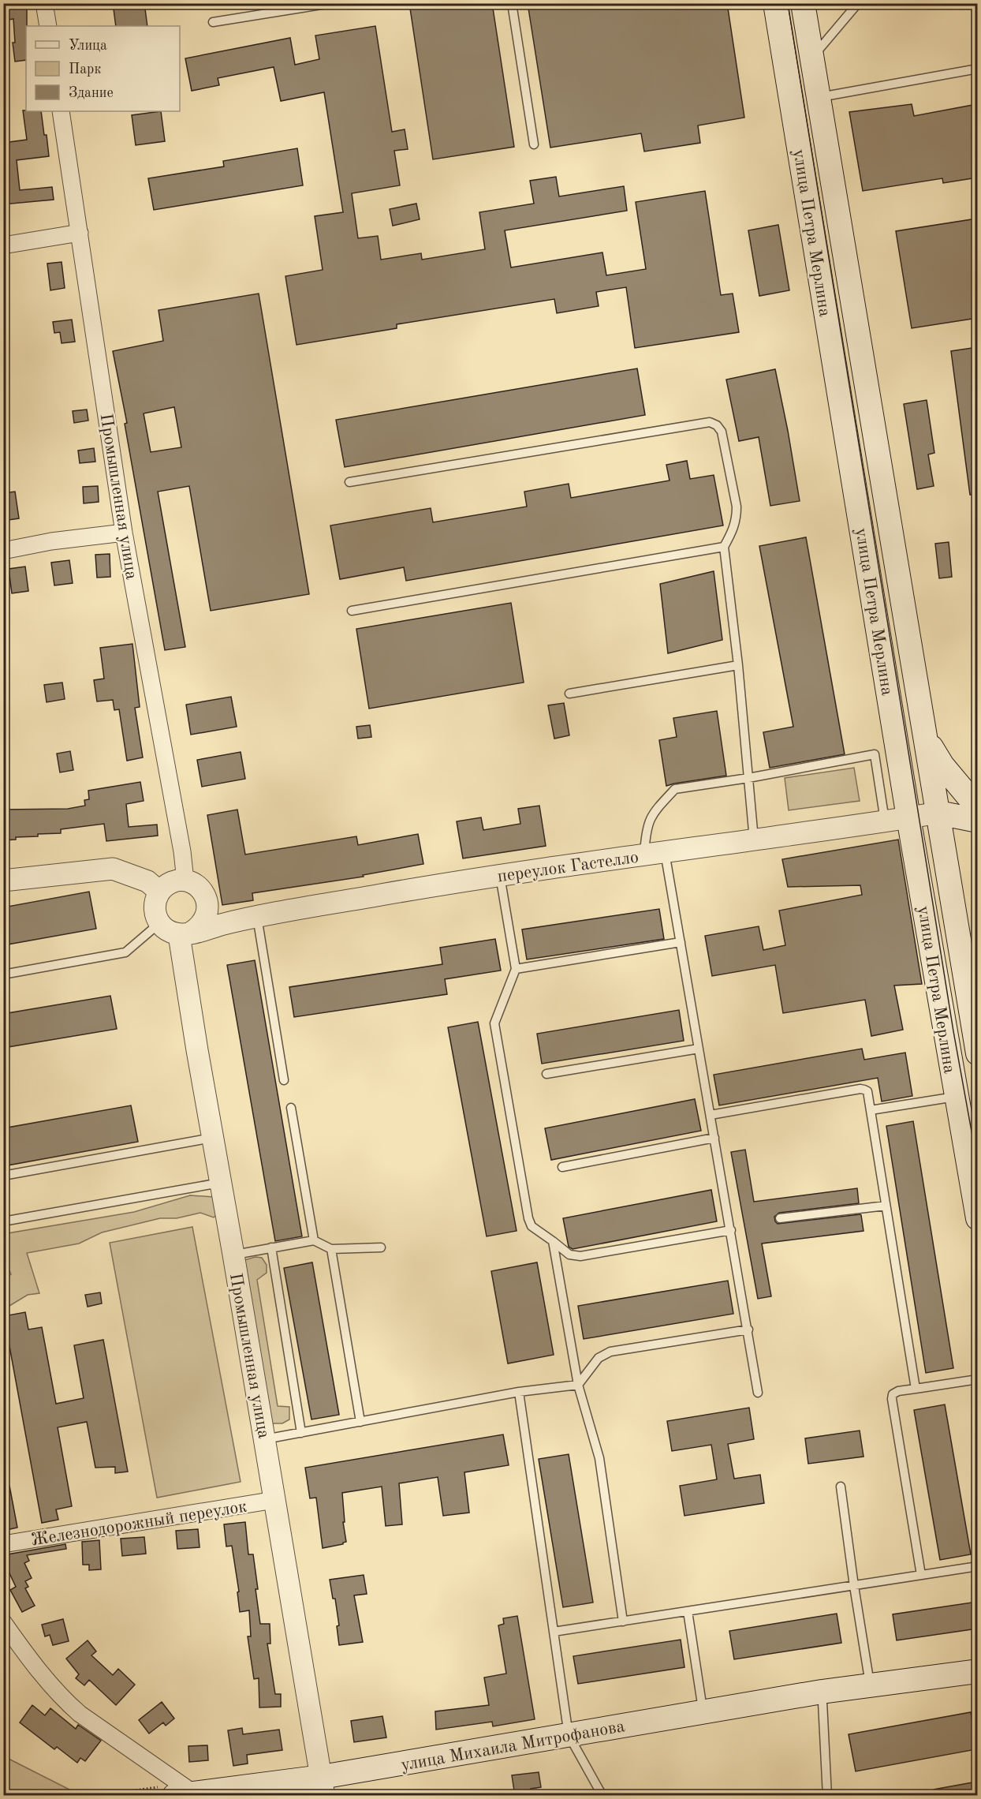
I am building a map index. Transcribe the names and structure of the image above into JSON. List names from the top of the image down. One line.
{"streets":{"main road":["улица Петра Мерлина","улица Михаила Митрофанова"],"street":["Промышленная улица","переулок Гастелло","Железнодорожный переулок"]},"crossings":[["улица Петра Мерлина","переулок Гастелло"],["Промышленная улица","переулок Гастелло"],["Промышленная улица","Железнодорожный переулок"],["Промышленная улица","улица Михаила Митрофанова"]],"legend":["Улица","Парк","Здание"]}
